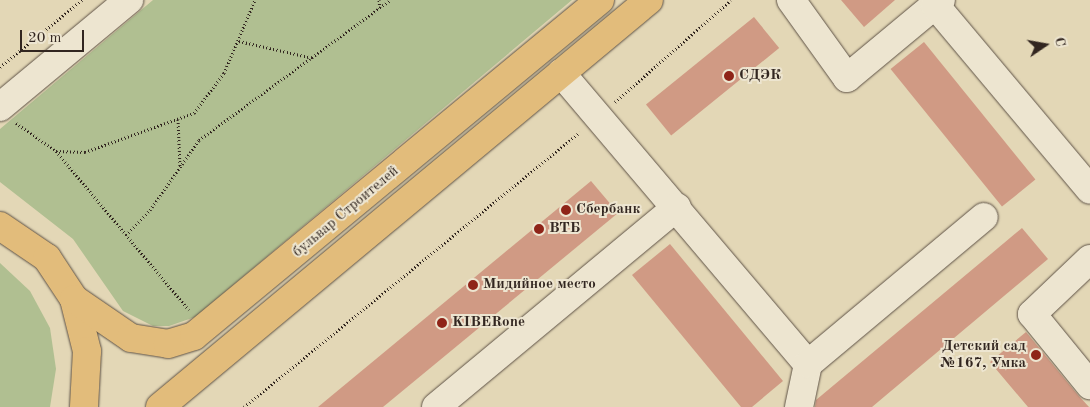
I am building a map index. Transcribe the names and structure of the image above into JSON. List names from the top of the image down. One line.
{"streets":{"main road":["бульвар Строителей"]},"places":["СДЭК","Сбербанк","ВТБ","Мидийное место","KIBERone","Детский сад №167, Умка"],"scale_bar":"20 m","north":"right"}
